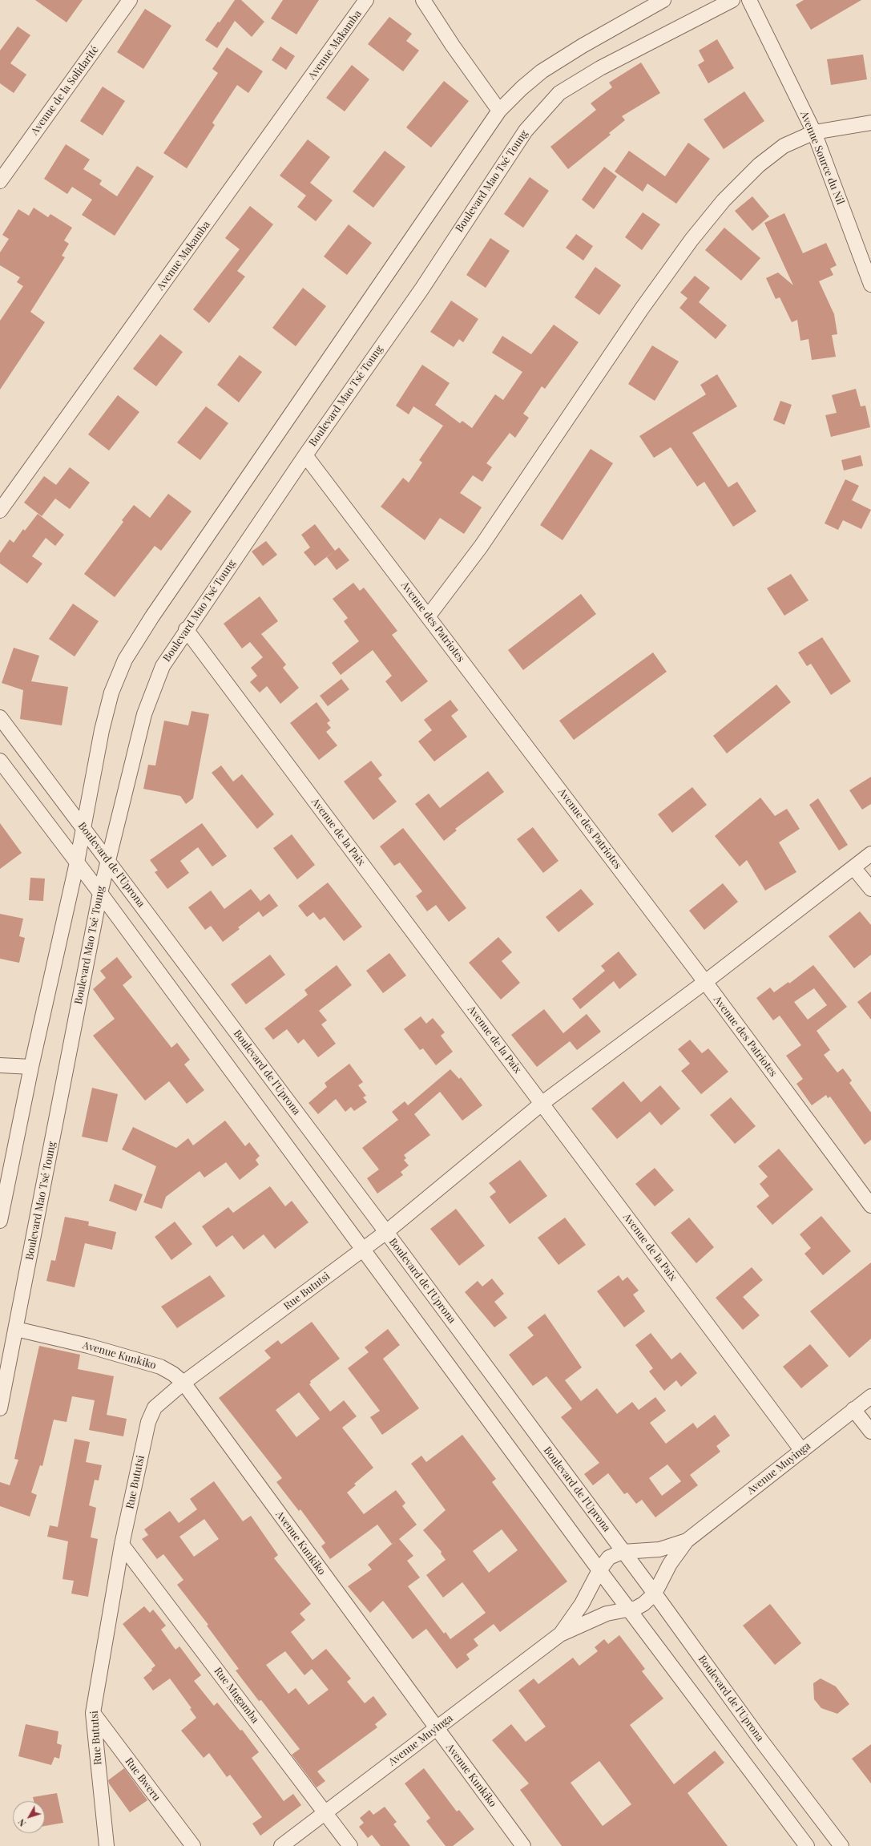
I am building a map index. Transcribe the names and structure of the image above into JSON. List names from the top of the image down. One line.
{"streets":{"street":["Avenue Makamba","Avenue de la Solidarité","Avenue Source du Nil","Boulevard Mao Tsé Toung","Avenue des Patriotes","Avenue de la Paix","Boulevard de l'Uprona","Rue Bututsi","Avenue Kunkiko","Avenue Muyinga","Rue Mugamba","Rue Bweru"]},"crossings":[["Boulevard Mao Tsé Toung","Avenue des Patriotes"],["Boulevard Mao Tsé Toung","Avenue de la Paix"],["Boulevard Mao Tsé Toung","Boulevard de l'Uprona"],["Boulevard Mao Tsé Toung","Avenue Kunkiko"],["Avenue des Patriotes","Rue Bututsi"],["Avenue de la Paix","Rue Bututsi"],["Avenue de la Paix","Avenue Muyinga"],["Boulevard de l'Uprona","Rue Bututsi"],["Boulevard de l'Uprona","Avenue Muyinga"],["Rue Bututsi","Avenue Kunkiko"],["Rue Bututsi","Rue Mugamba"],["Rue Bututsi","Rue Bweru"],["Avenue Kunkiko","Avenue Muyinga"],["Avenue Muyinga","Rue Mugamba"]],"north":"bottom left"}
